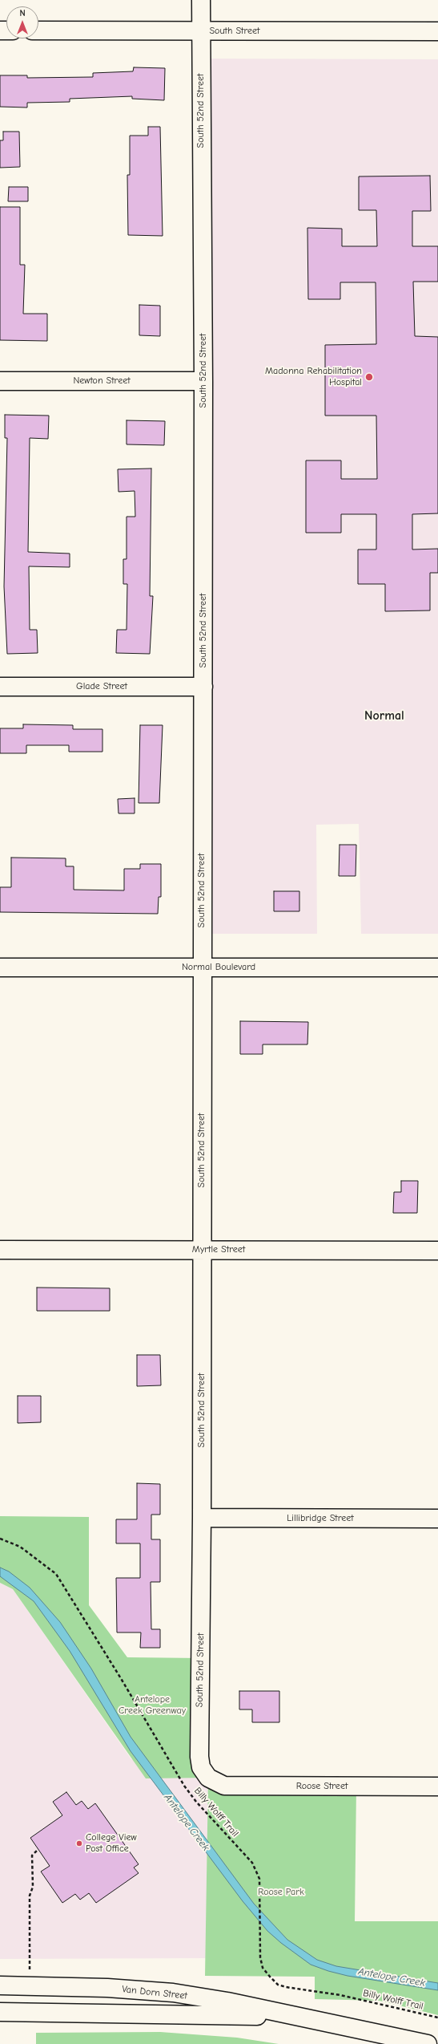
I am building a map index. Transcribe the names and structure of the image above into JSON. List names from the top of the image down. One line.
{"streets":{"street":["South Street","South 52nd Street","Newton Street","Glade Street","Normal Boulevard","Myrtle Street","Lillibridge Street","Roose Street","Van Dorn Street"],"path":["Billy Wolff Trail"]},"crossings":[["South Street","South 52nd Street"],["South 52nd Street","Newton Street"],["South 52nd Street","Glade Street"],["South 52nd Street","Normal Boulevard"],["South 52nd Street","Myrtle Street"],["South 52nd Street","Lillibridge Street"],["South 52nd Street","Roose Street"]],"districts":["Normal"],"water":["Antelope Creek"],"parks":["Antelope Creek Greenway","Roose Park"],"places":["Madonna Rehabilitation Hospital","College View Post Office"],"north":"top"}
